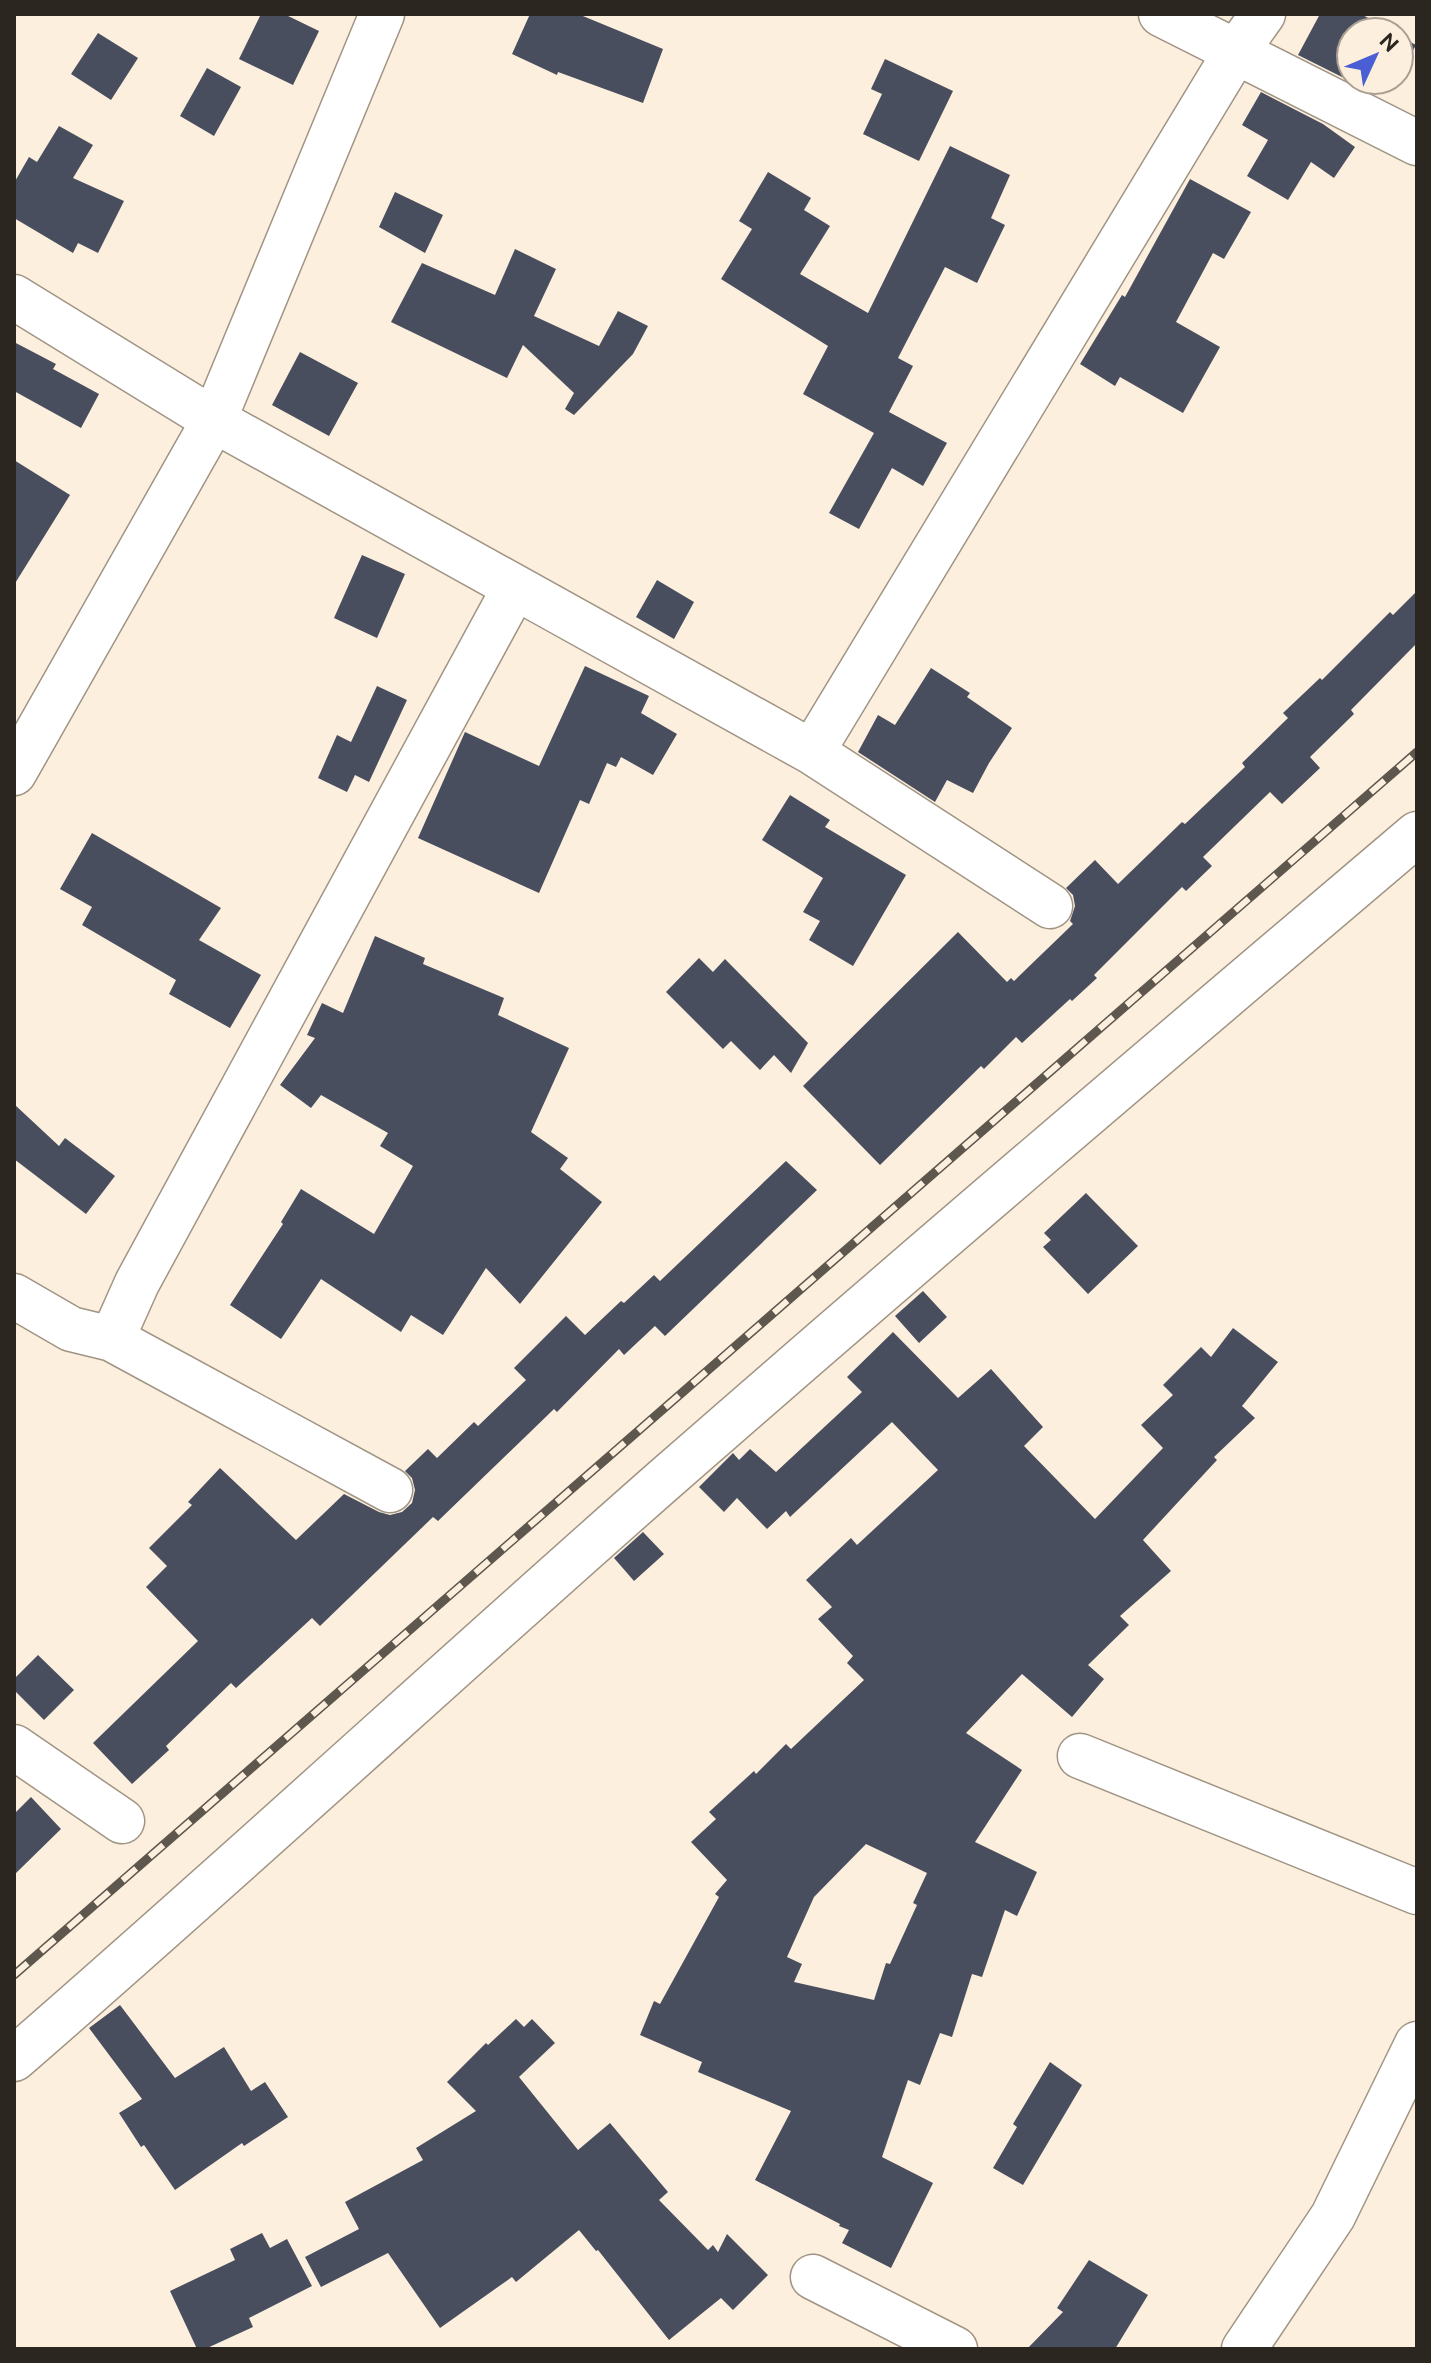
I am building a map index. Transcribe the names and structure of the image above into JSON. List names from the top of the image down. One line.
{"north":"top right"}
